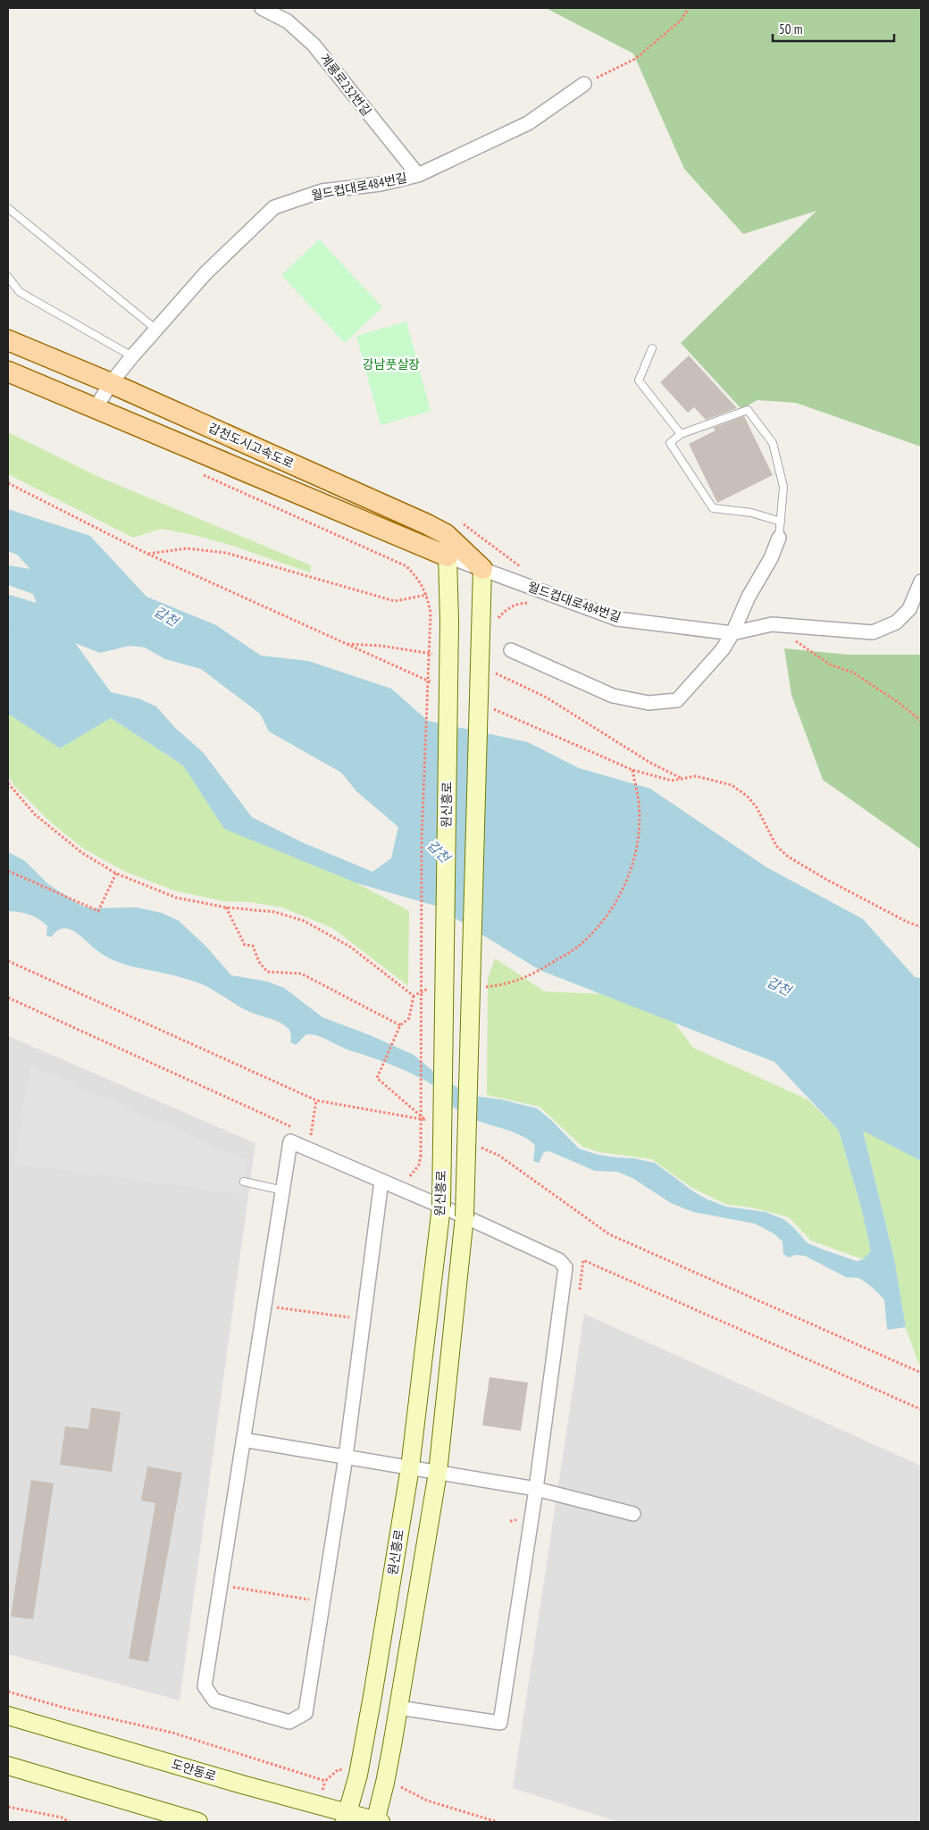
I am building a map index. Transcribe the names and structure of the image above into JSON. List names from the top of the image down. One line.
{"streets":{"main road":["갑천도시고속도로"],"street":["계룡로232번길","월드컵대로484번길","원신흥로","도안동로"]},"crossings":[["계룡로232번길","월드컵대로484번길"],["월드컵대로484번길","갑천도시고속도로"],["월드컵대로484번길","원신흥로"],["갑천도시고속도로","원신흥로"],["원신흥로","도안동로"]],"water":["갑천"],"parks":["강남풋살장"],"scale_bar":"50 m"}
